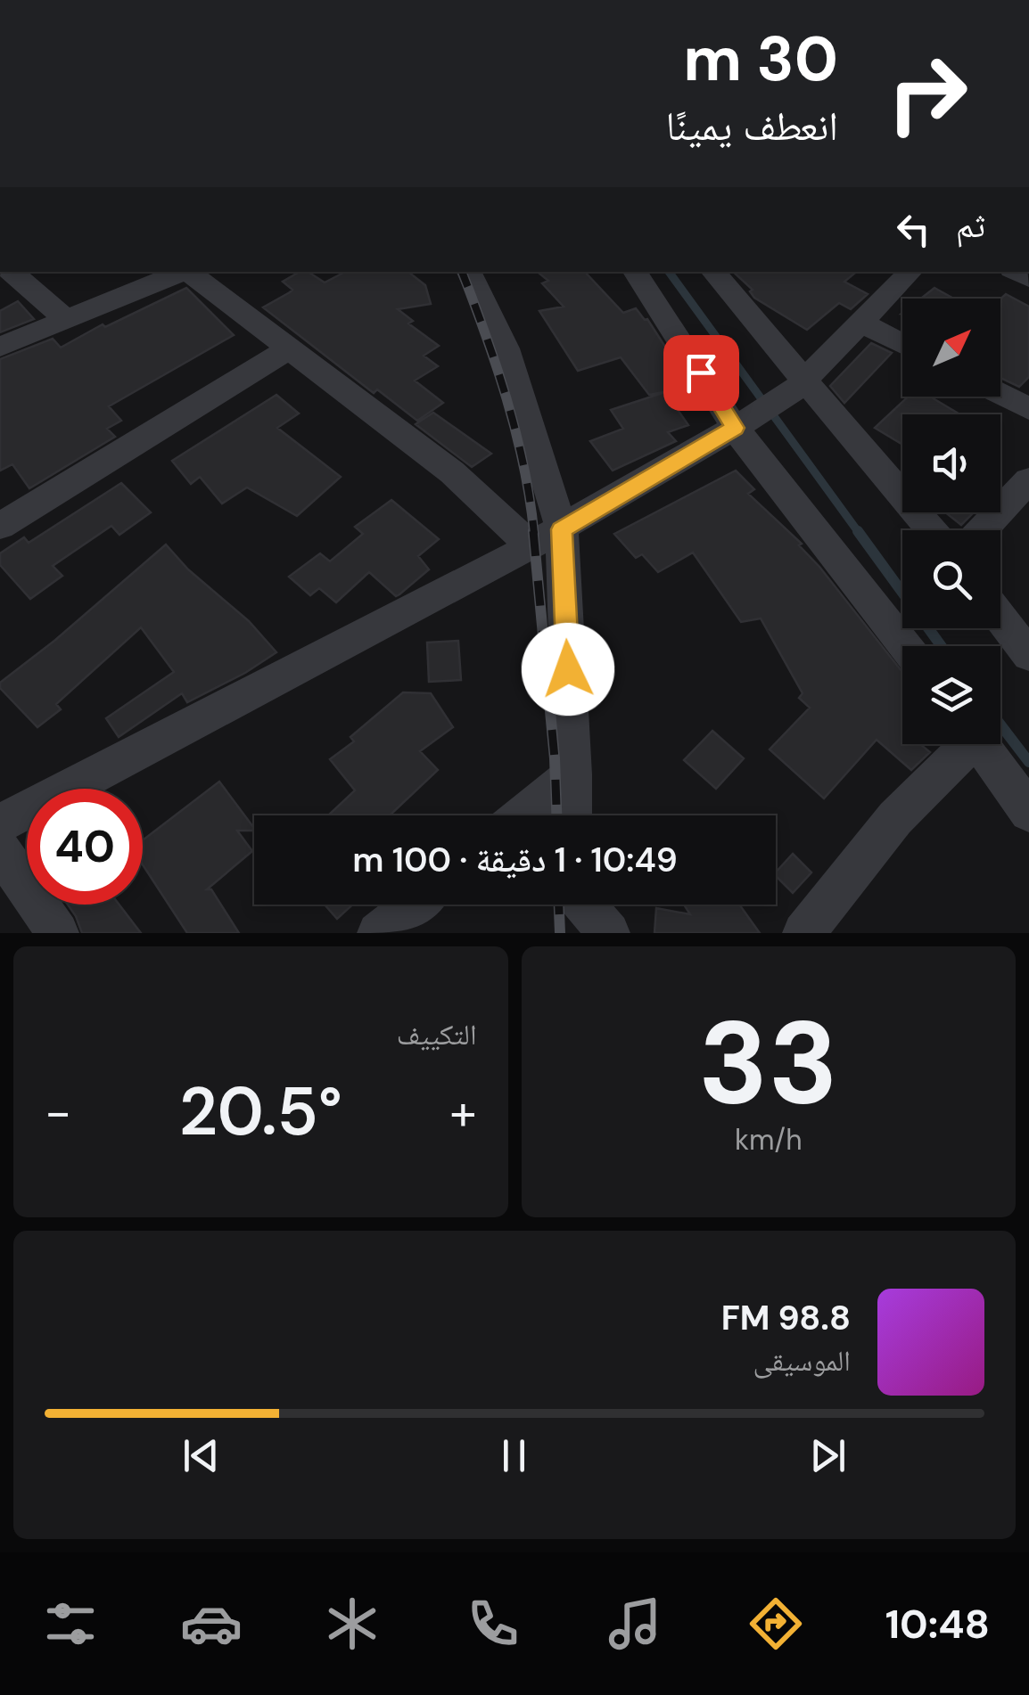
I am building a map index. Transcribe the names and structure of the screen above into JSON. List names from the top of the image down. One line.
{"north":"top right","page":{"turn":["30 m","انعطف يمينًا"],"then":"ثم","limit":"40","trip":"10:49 · 1 دقيقة · 100 m","tile":[["33","km/h"],"التكييف"],"heat":["−","20.5°","+"],"song":["98.8 FM","الموسيقى"],"tabs":"10:48"}}
